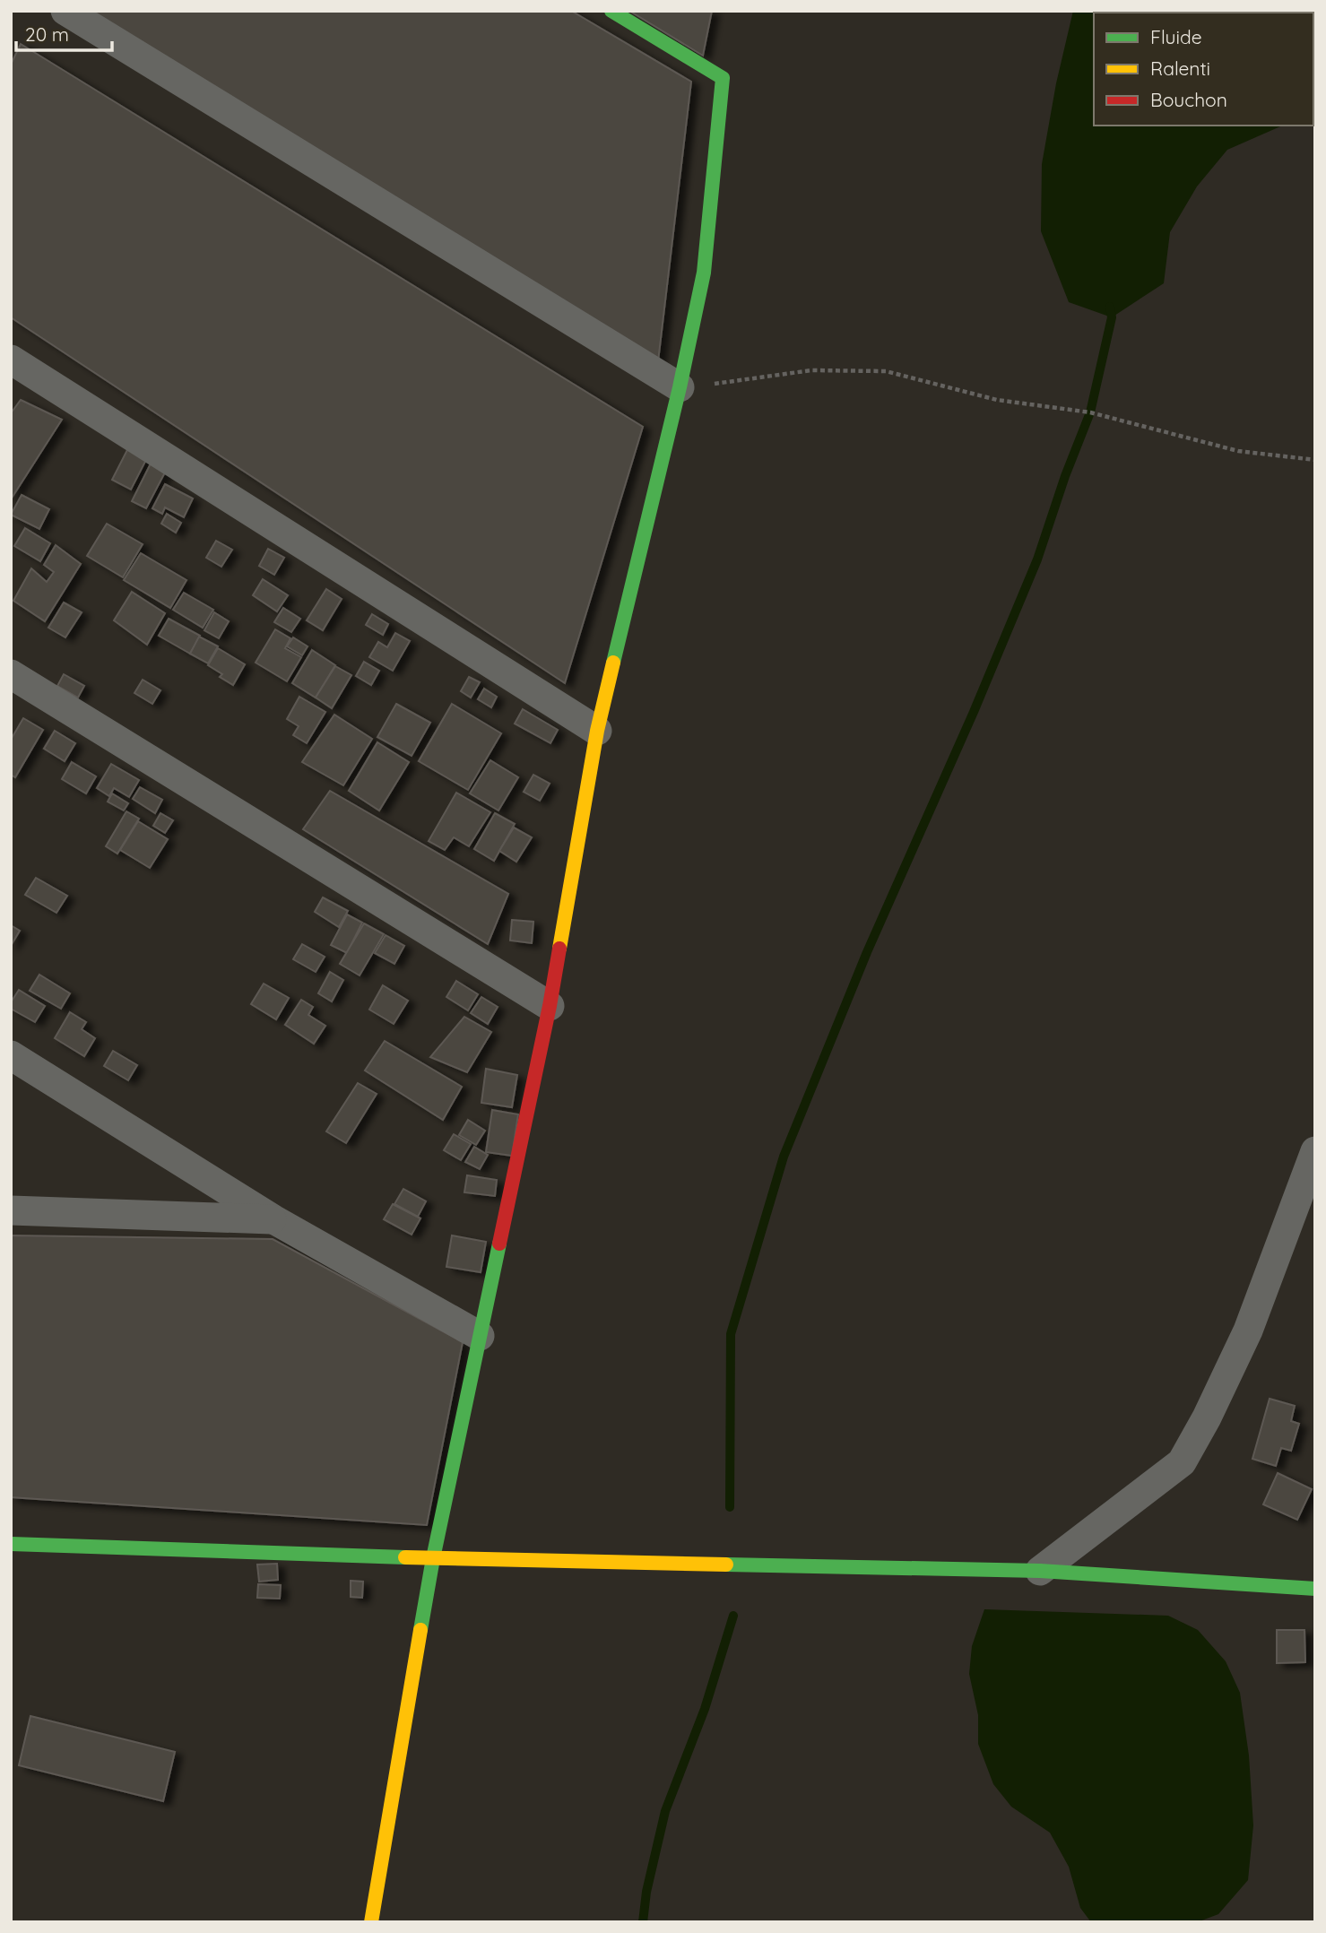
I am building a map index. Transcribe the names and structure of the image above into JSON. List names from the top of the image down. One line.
{"legend":["Fluide","Ralenti","Bouchon"],"scale_bar":"20 m"}
